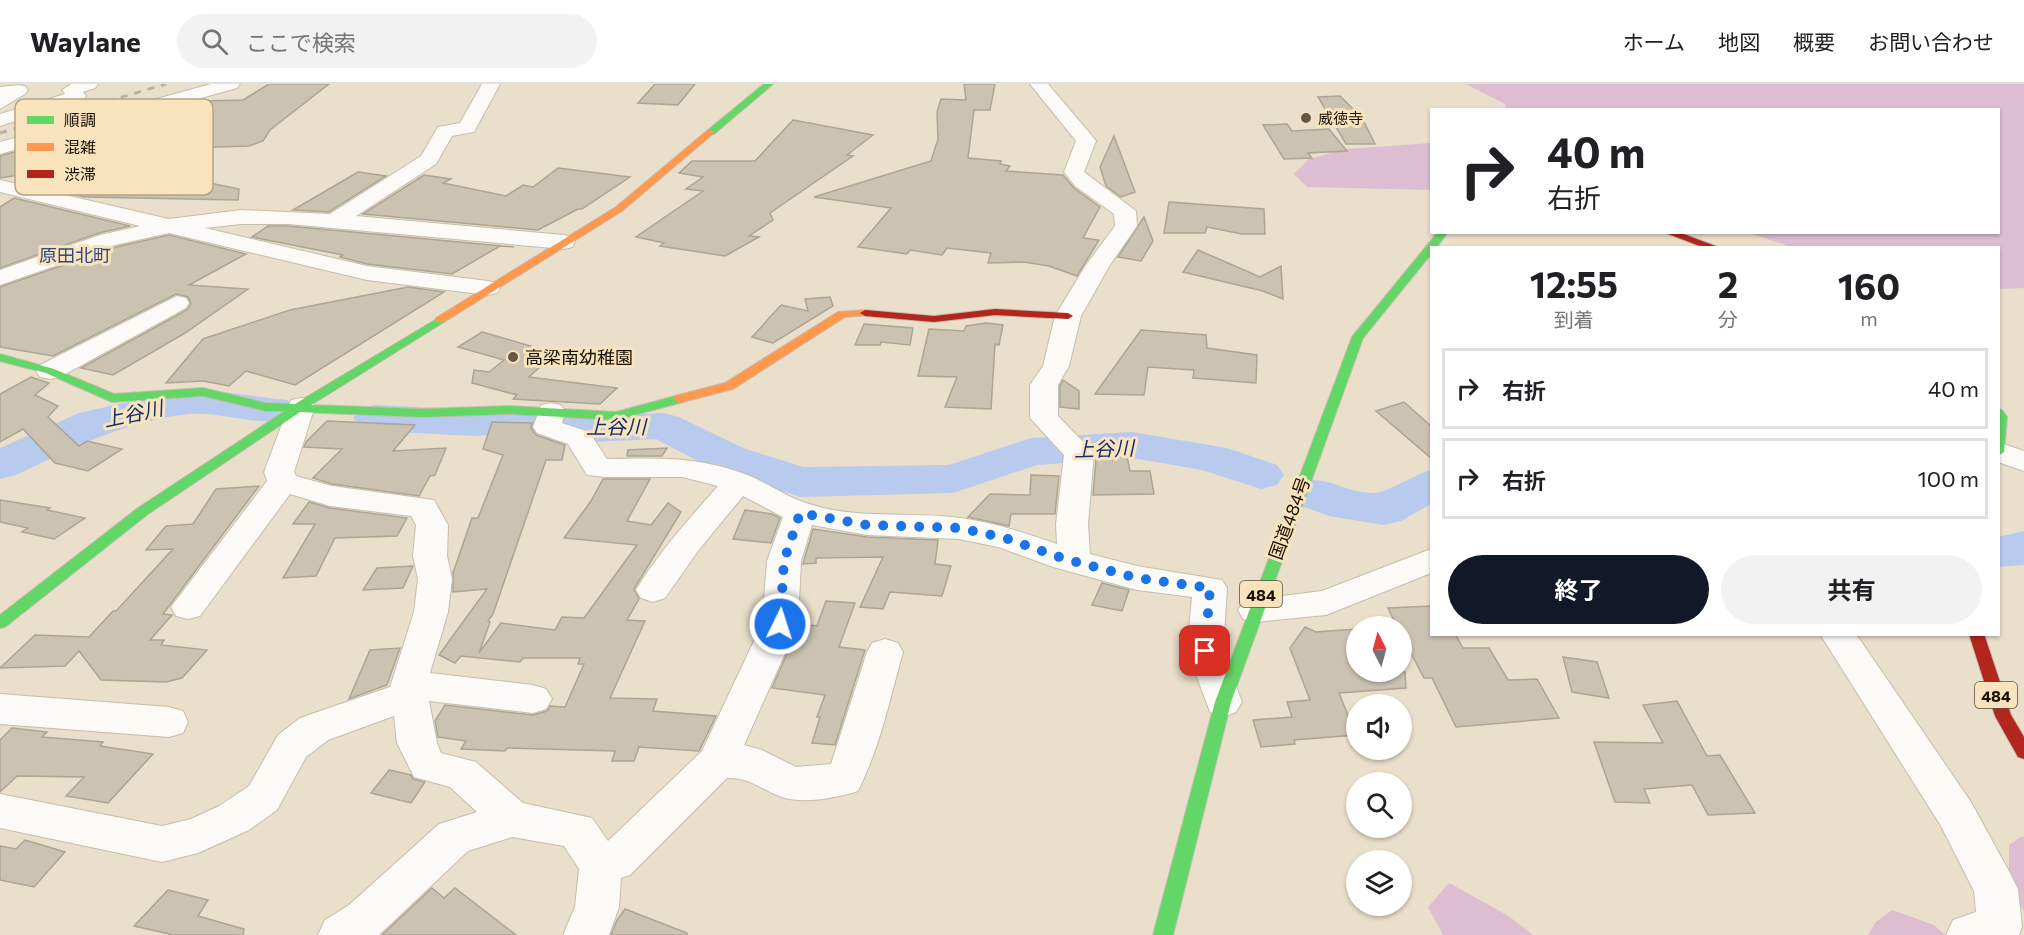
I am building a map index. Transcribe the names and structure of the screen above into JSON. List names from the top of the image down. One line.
{"streets":{"main road":["国道484号","484"]},"districts":["原田北町"],"water":["上谷川"],"places":["威徳寺","高梁南幼稚園"],"legend":["順調","混雑","渋滞"],"north":"top","page":{"header":"Waylane","search":"ここで検索","nav":["ホーム","地図","概要","お問い合わせ"],"turn":["40 m","右折"],"eta":["12:55","到着","2","分","160","m"],"list":[{"name":"右折","value":"40 m"},{"name":"右折","value":"100 m"}],"buttons":["終了","共有"]}}
